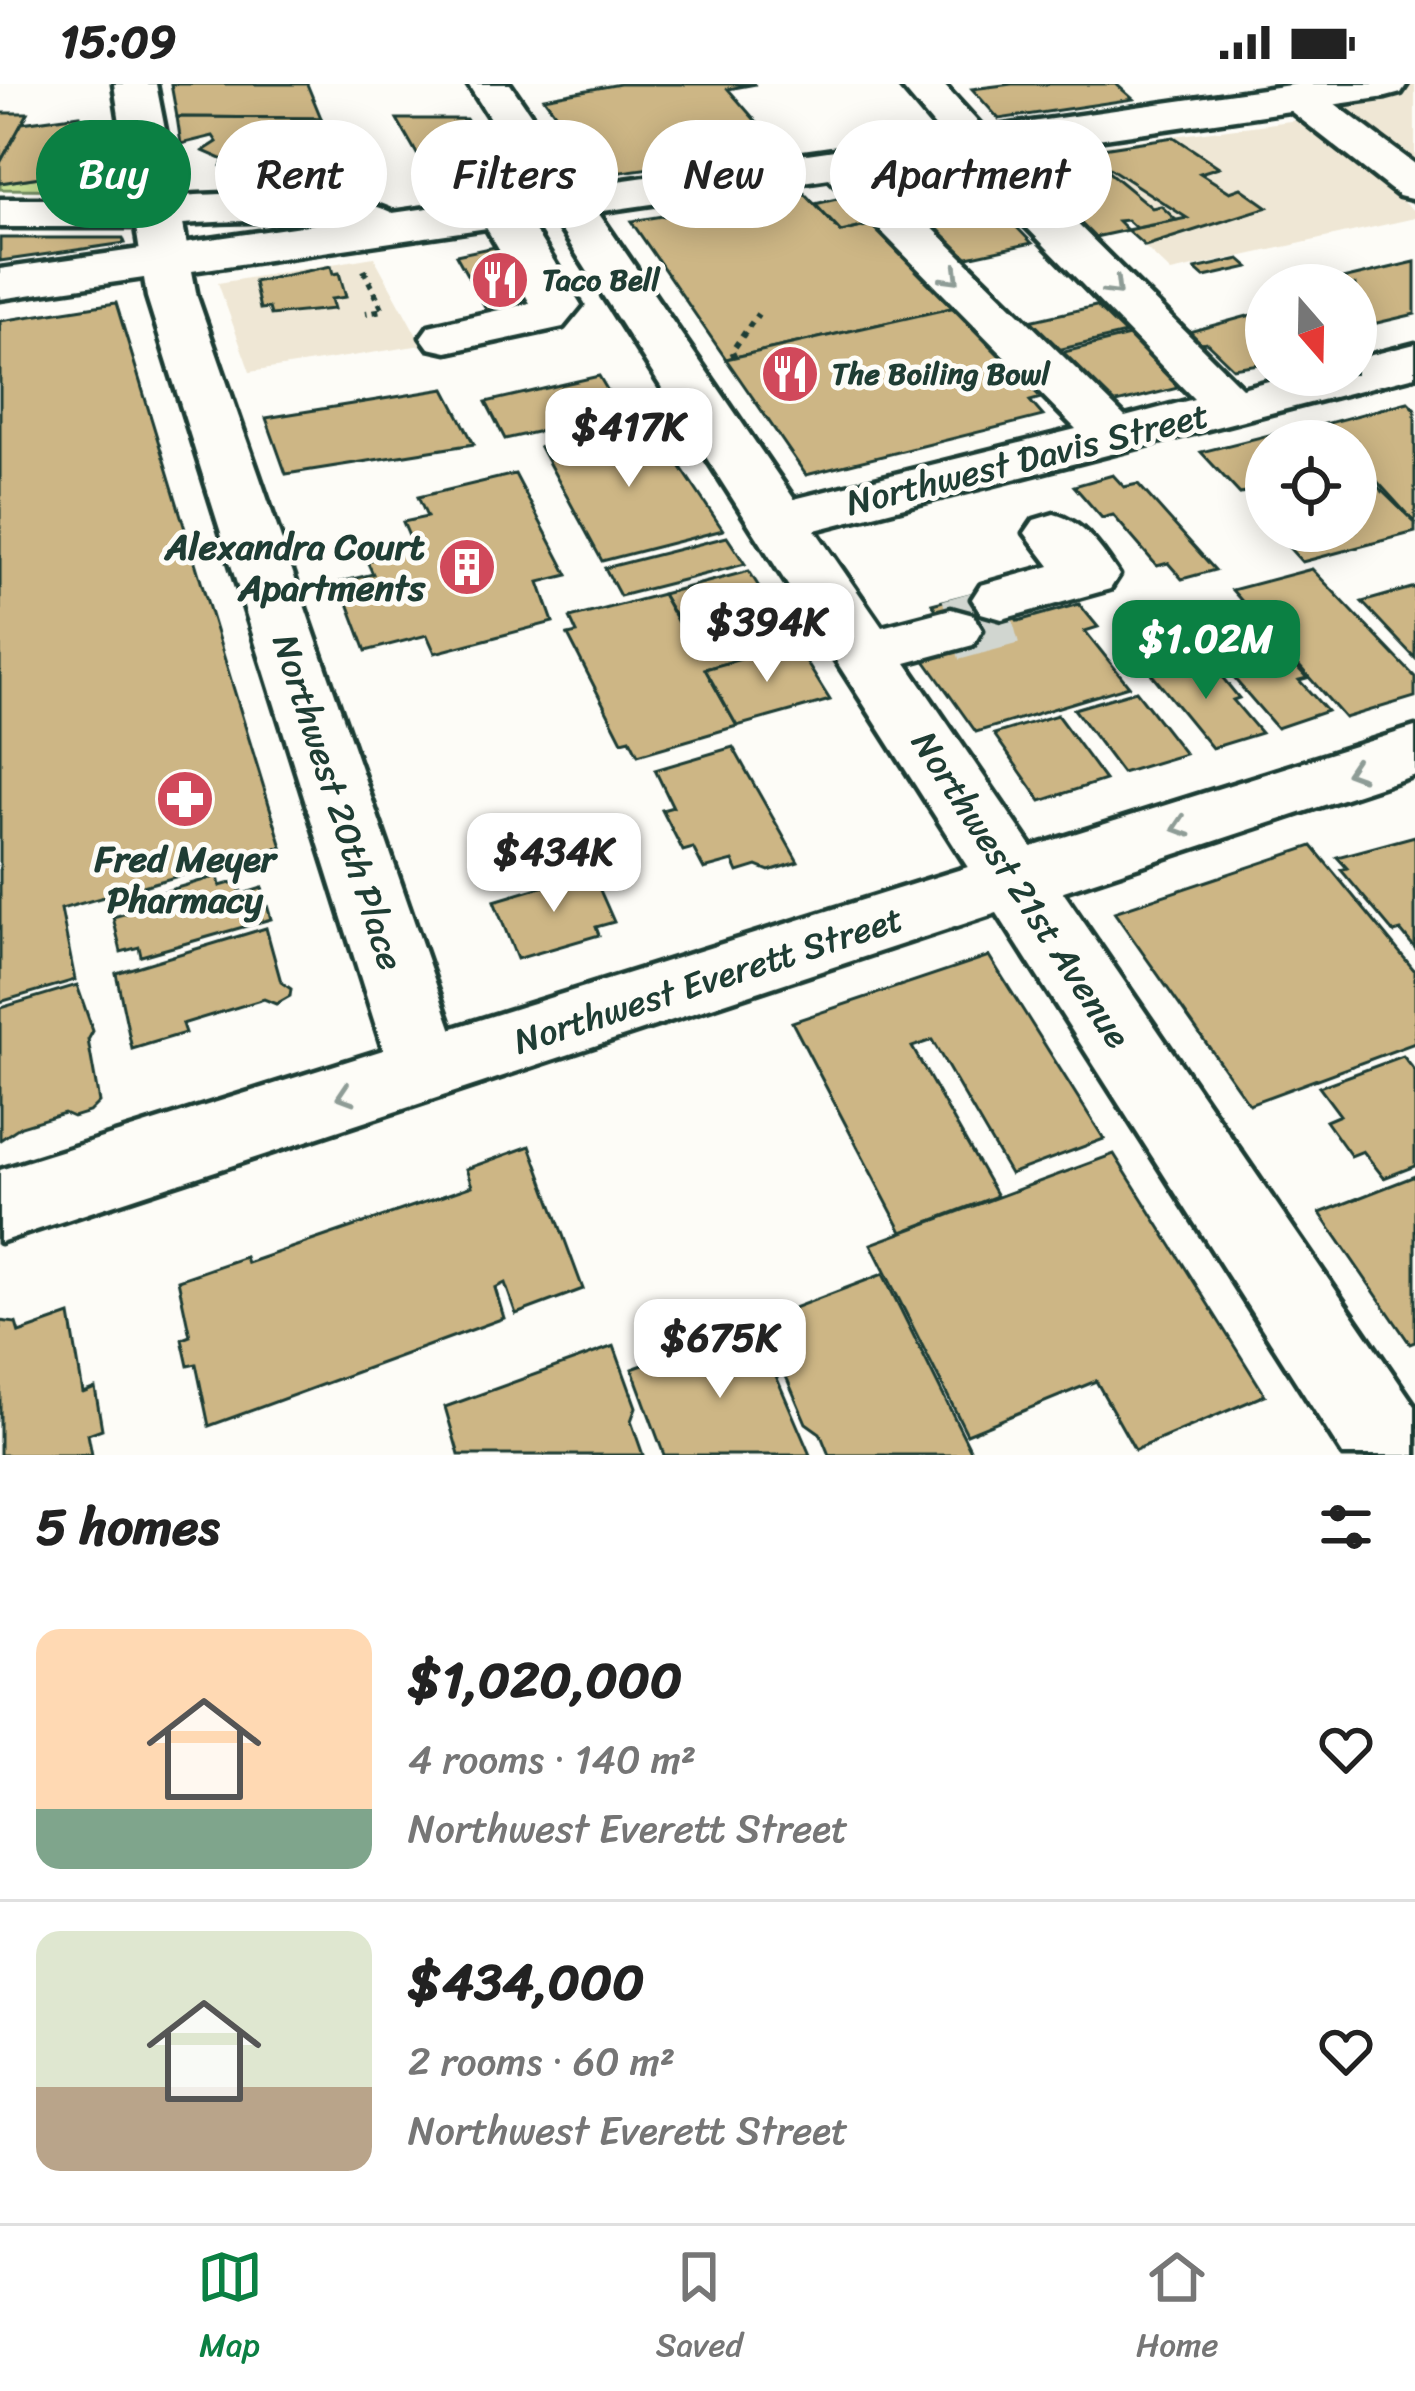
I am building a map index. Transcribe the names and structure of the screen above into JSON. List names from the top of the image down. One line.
{"streets":{"street":["Northwest Davis Street","Northwest 20th Place","Northwest 21st Avenue","Northwest Everett Street"]},"crossings":[["Northwest Davis Street","Northwest 21st Avenue"],["Northwest 20th Place","Northwest Everett Street"],["Northwest 21st Avenue","Northwest Everett Street"]],"one_way":["Northwest Everett Street"],"places":{"restaurant":["Taco Bell","The Boiling Bowl"],"building":["Alexandra Court Apartments"],"pharmacy":["Fred Meyer Pharmacy"]},"north":"bottom","page":{"status":"15:09","chip":["Buy","Rent","Filters","New","Apartment"],"price":["$417K","$394K","$1.02M","$434K","$675K"],"heading":"5 homes","list":[{"name":"$1,020,000","note":"4 rooms · 140 m² · Northwest Everett Street"},{"name":"$434,000","note":"2 rooms · 60 m² · Northwest Everett Street"}],"tabs":["Map","Saved","Home"]}}
